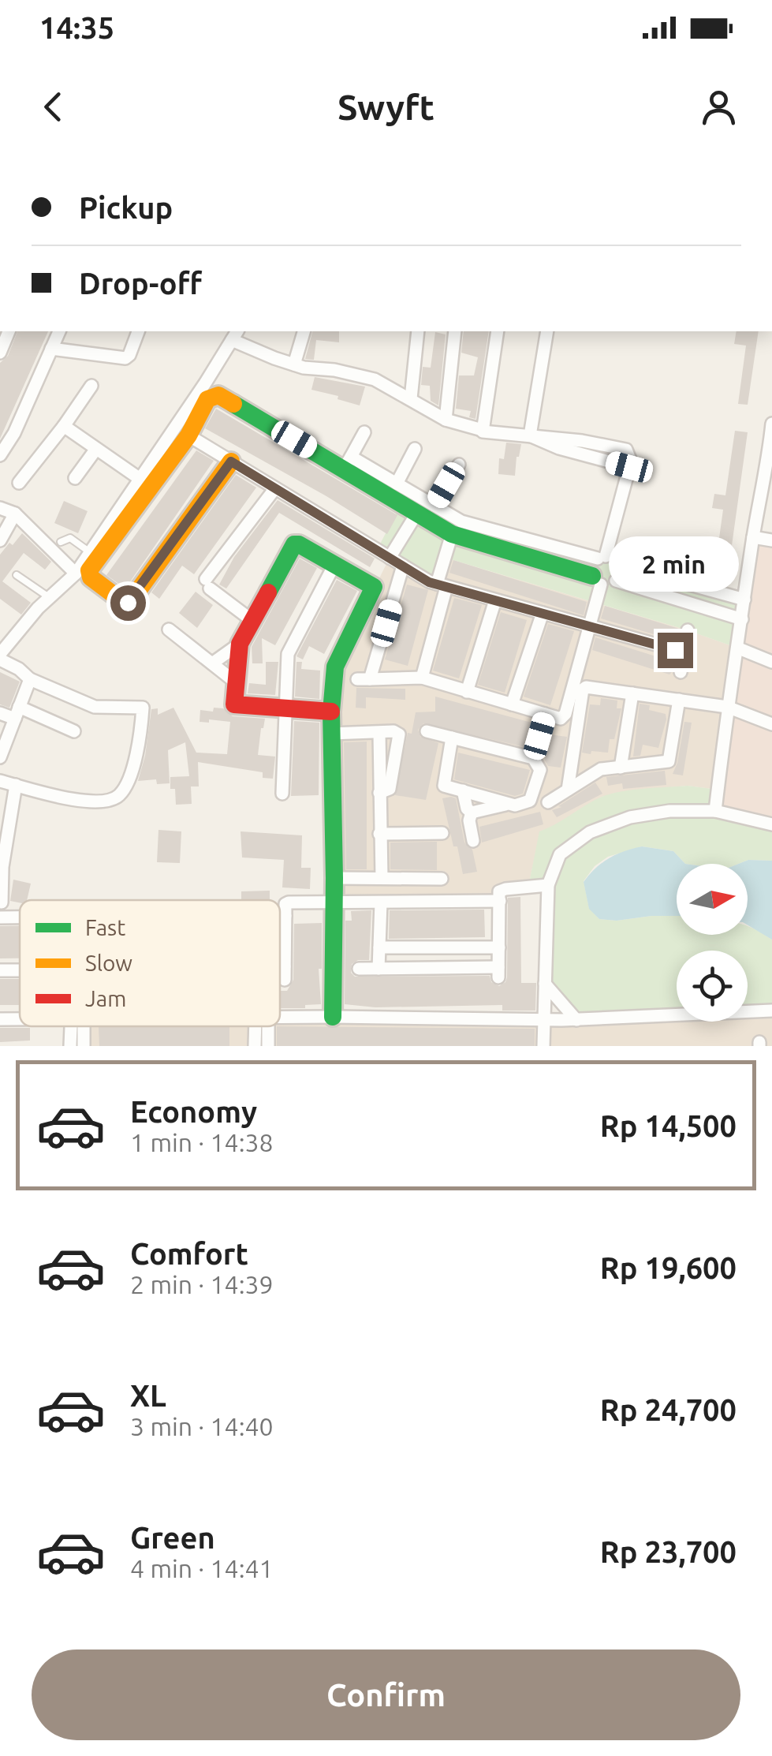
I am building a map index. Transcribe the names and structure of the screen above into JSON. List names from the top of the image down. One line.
{"legend":["Fast","Slow","Jam"],"north":"right","page":{"status":"14:35","header":"Swyft","banner":["Pickup","Drop-off"],"bubble":"2 min","list":[{"name":"Economy","note":"1 min · 14:38","value":"Rp 14,500"},{"name":"Comfort","note":"2 min · 14:39","value":"Rp 19,600"},{"name":"XL","note":"3 min · 14:40","value":"Rp 24,700"},{"name":"Green","note":"4 min · 14:41","value":"Rp 23,700"}],"buttons":"Confirm"}}
